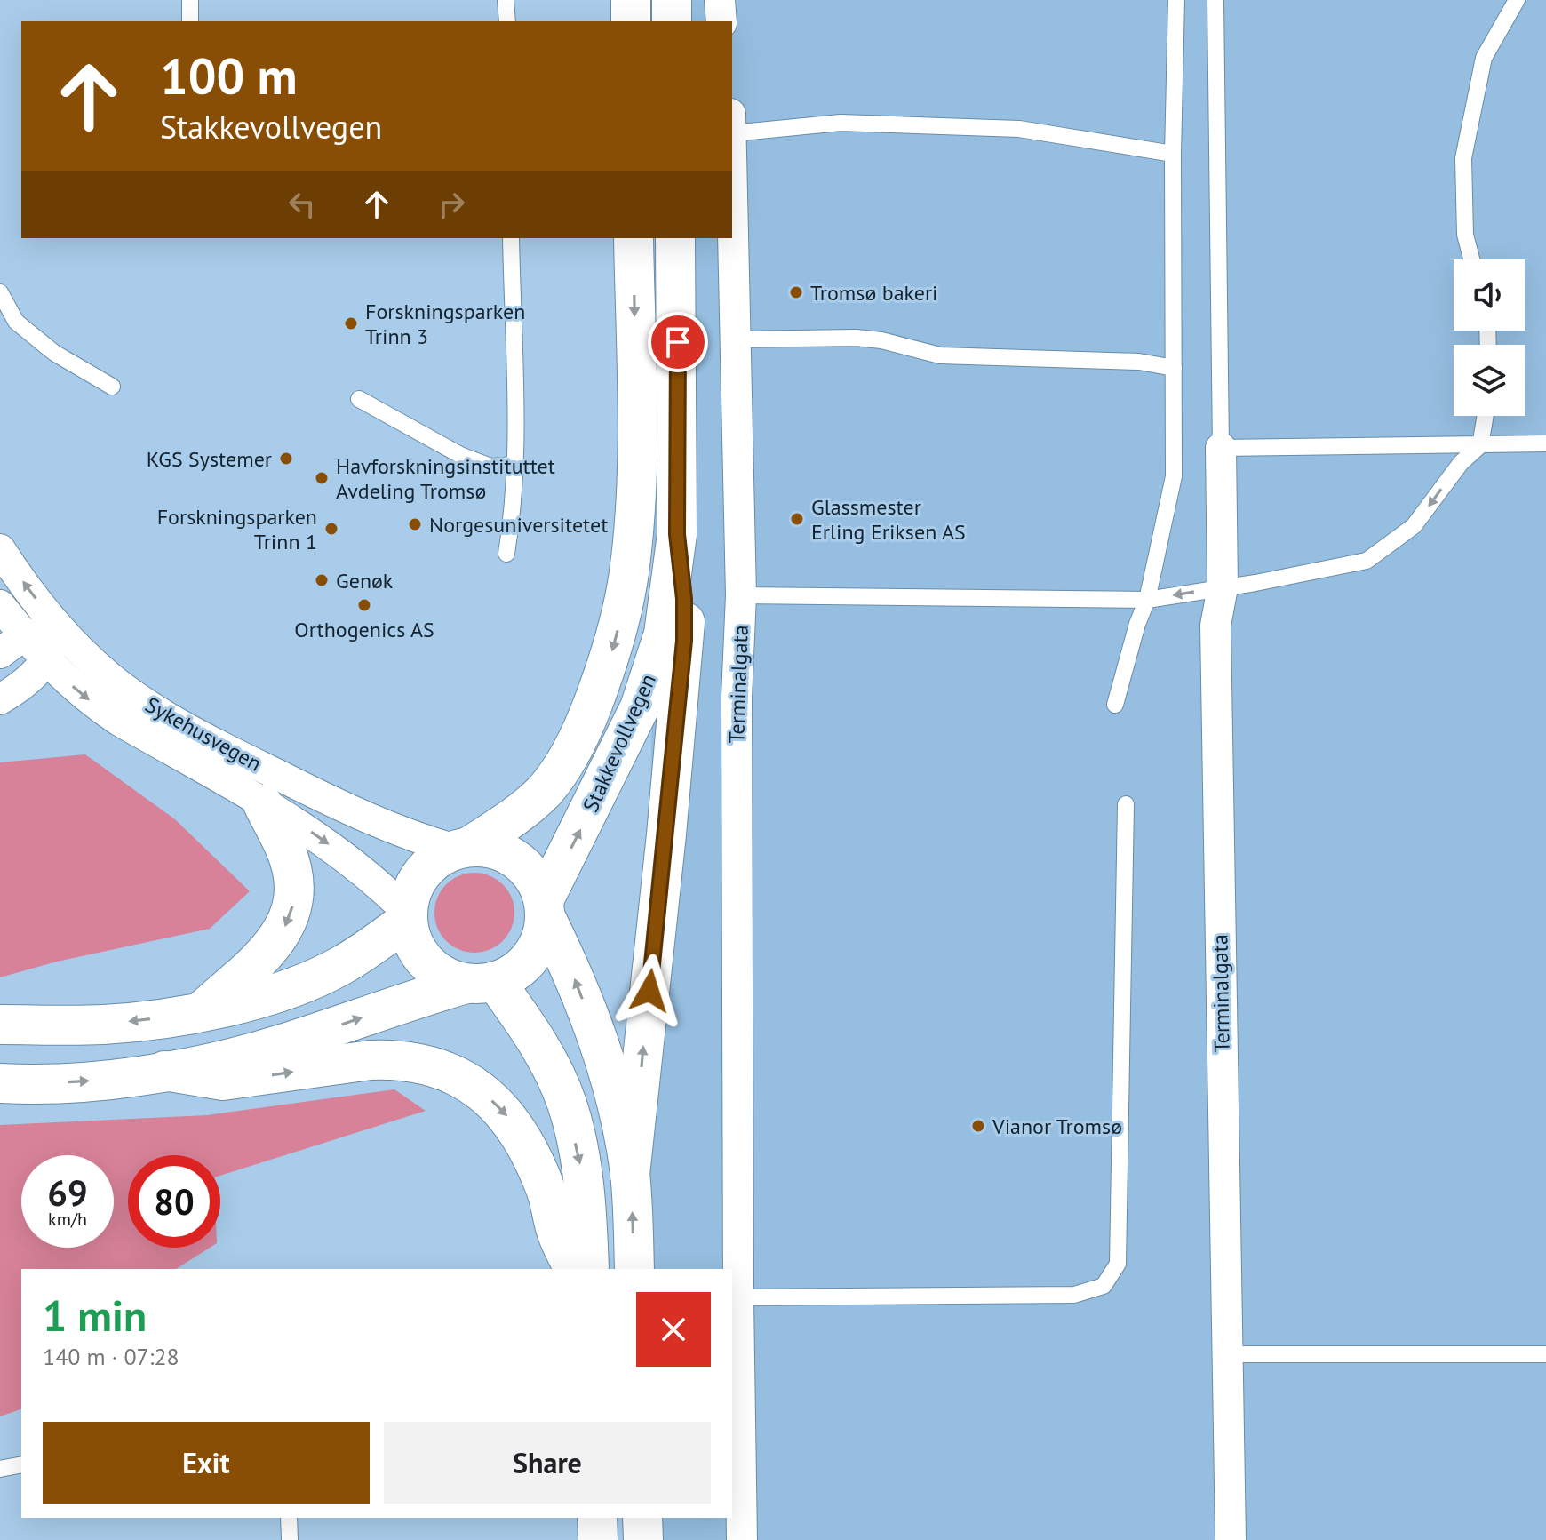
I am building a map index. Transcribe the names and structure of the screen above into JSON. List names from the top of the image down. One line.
{"streets":{"highway":["Stakkevollvegen"],"street":["Terminalgata","Sykehusvegen"]},"crossings":[["Sykehusvegen","Stakkevollvegen"]],"places":["Tromsø bakeri","Forskningsparken Trinn 3","KGS Systemer","Havforskningsinstituttet Avdeling Tromsø","Glassmester Erling Eriksen AS","Norgesuniversitetet","Forskningsparken Trinn 1","Genøk","Orthogenics AS","Vianor Tromsø"],"page":{"turn":["100 m","Stakkevollvegen"],"speed":"69 km/h","limit":"80","heading":["1 min","140 m · 07:28"],"buttons":["Exit","Share"]}}
